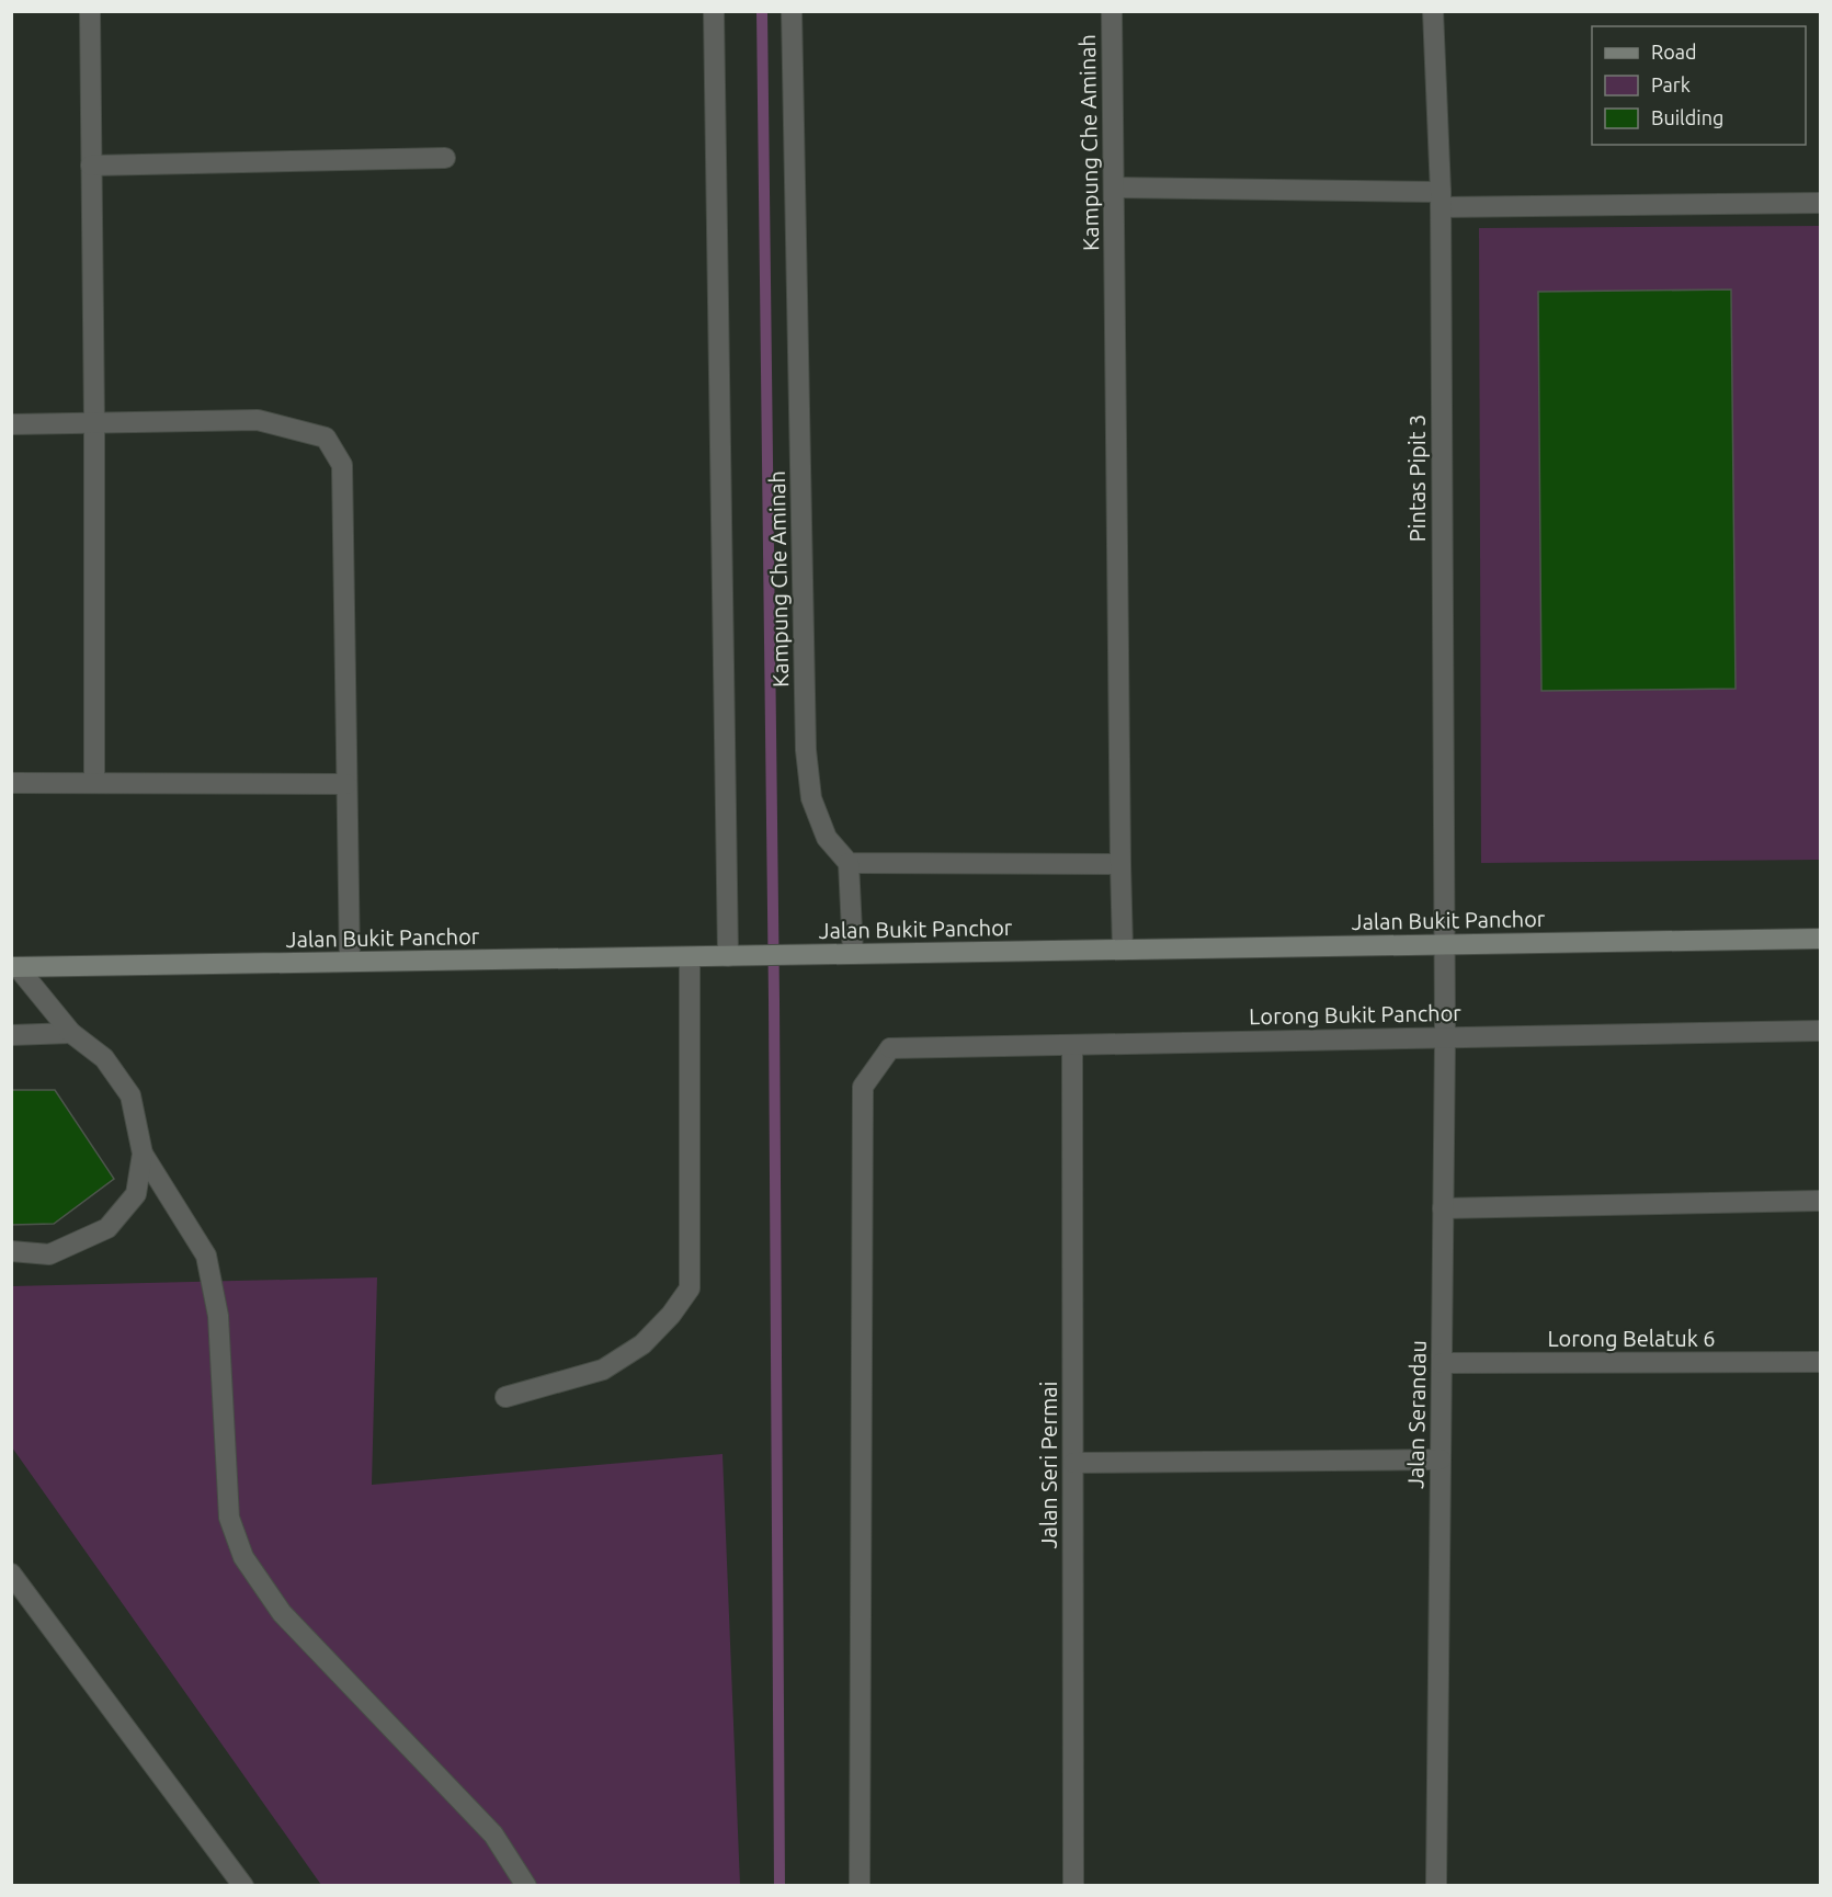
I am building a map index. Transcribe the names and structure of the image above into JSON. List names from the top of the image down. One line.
{"streets":{"main road":["Jalan Bukit Panchor"],"street":["Kampung Che Aminah","Pintas Pipit 3","Lorong Bukit Panchor","Lorong Belatuk 6","Jalan Serandau","Jalan Seri Permai"]},"crossings":[["Kampung Che Aminah","Jalan Bukit Panchor"],["Pintas Pipit 3","Jalan Bukit Panchor"],["Pintas Pipit 3","Jalan Serandau"],["Jalan Bukit Panchor","Jalan Serandau"],["Lorong Bukit Panchor","Jalan Serandau"],["Lorong Bukit Panchor","Jalan Seri Permai"],["Lorong Belatuk 6","Jalan Serandau"]],"legend":["Road","Park","Building"]}
